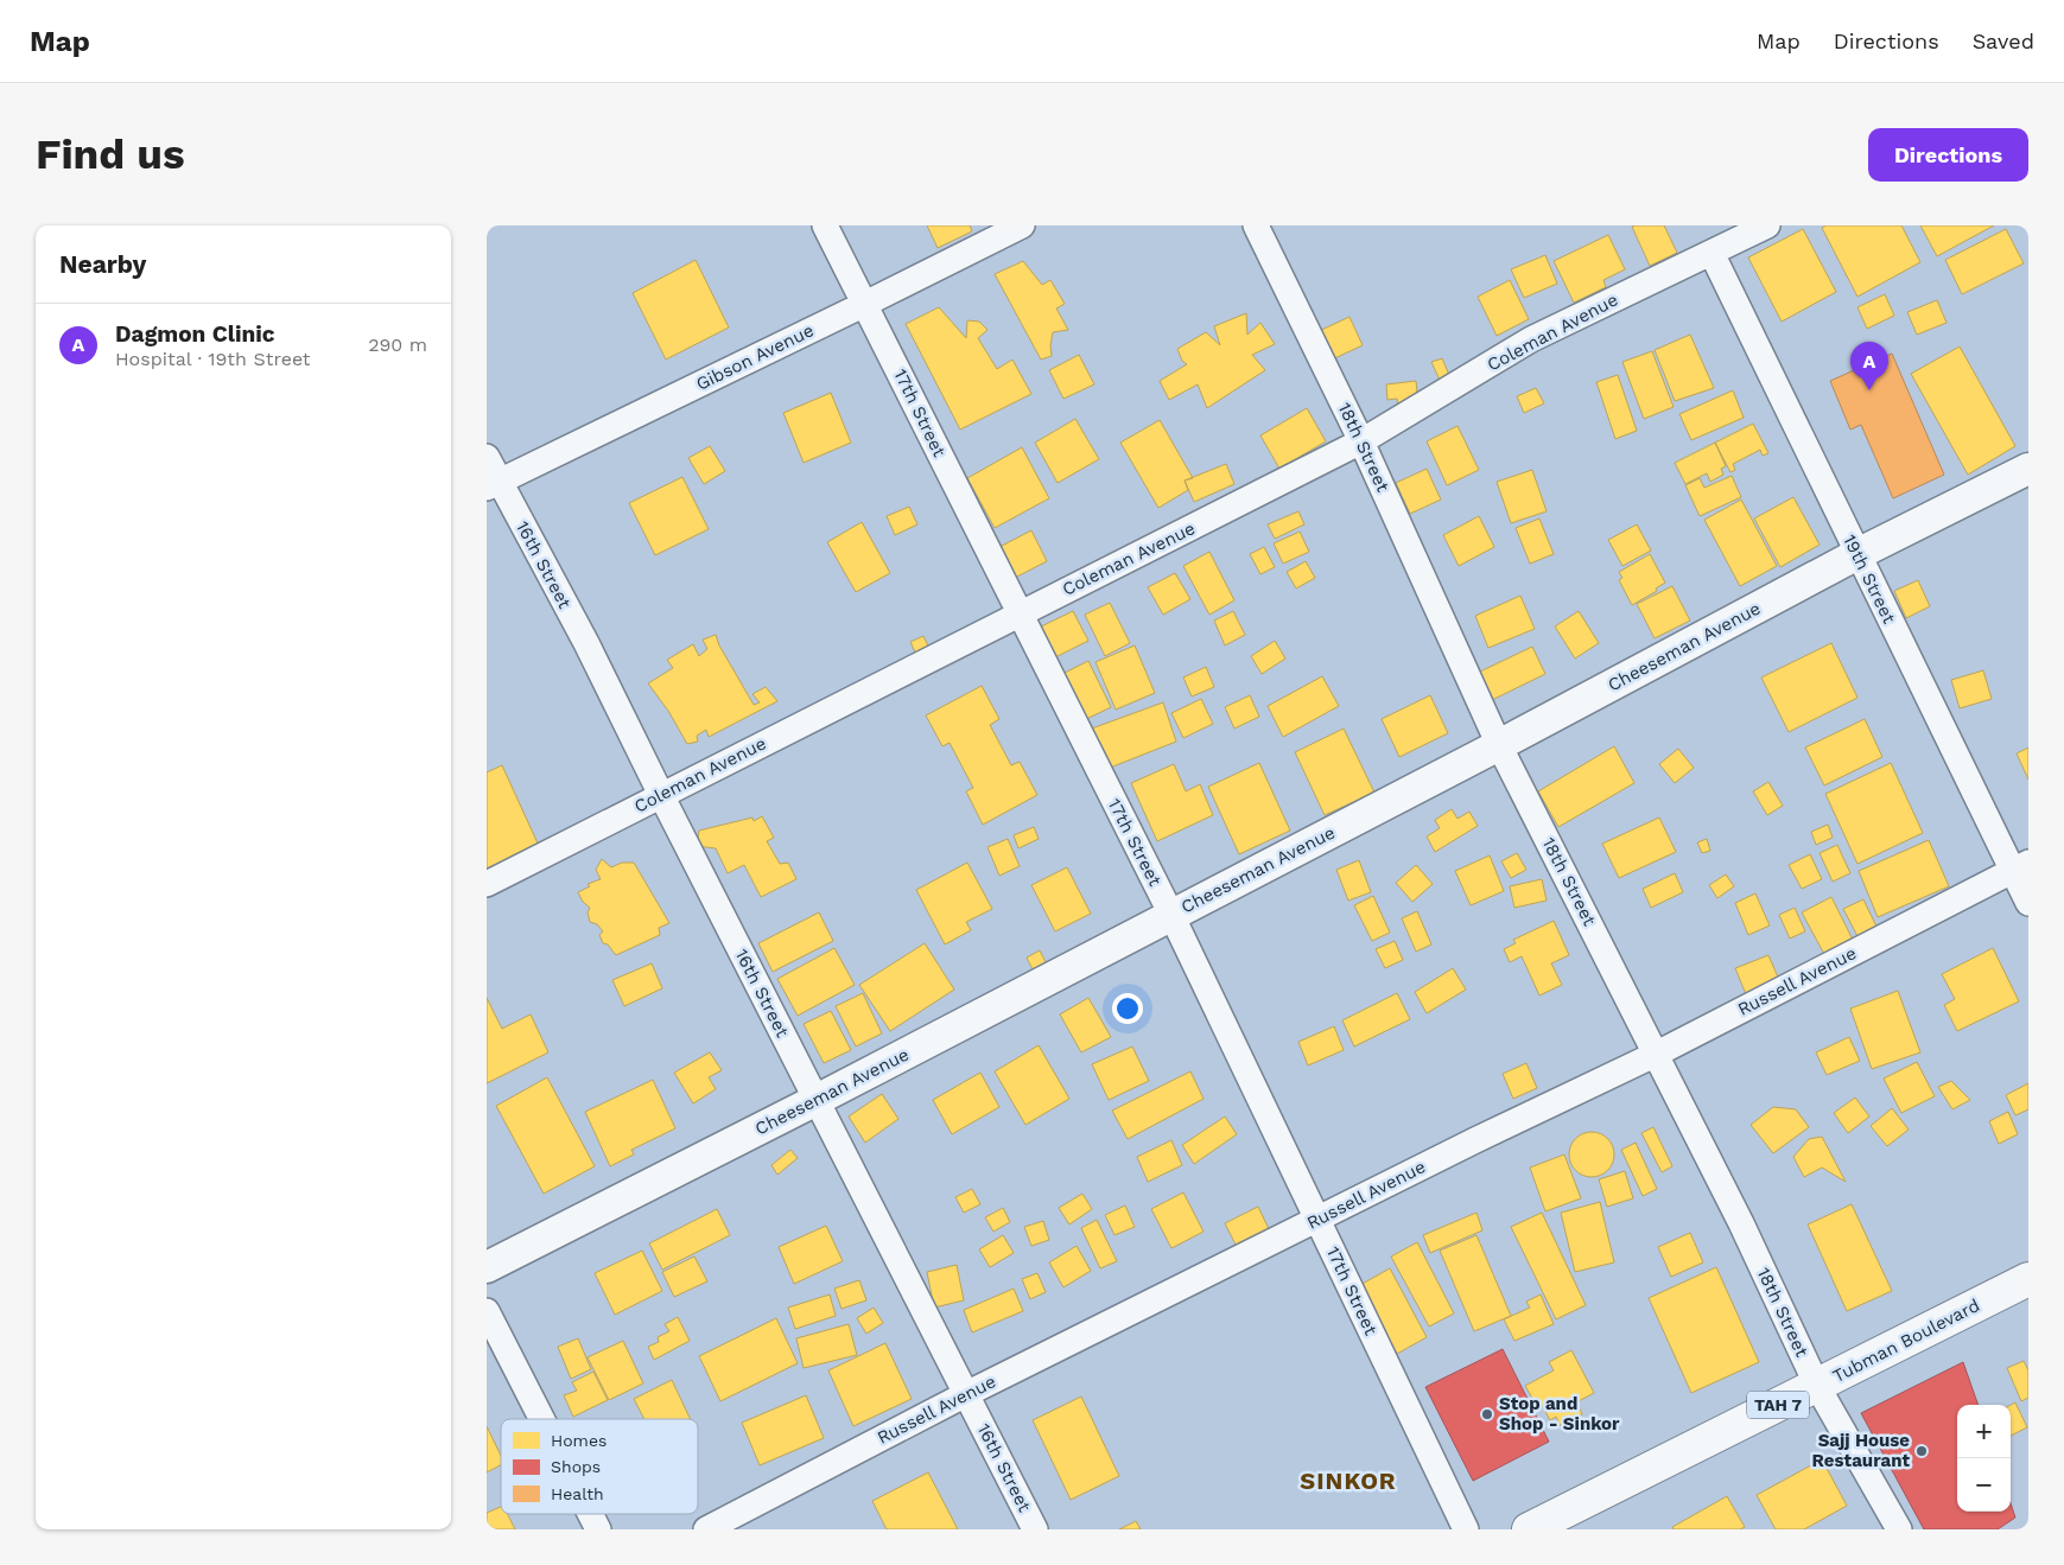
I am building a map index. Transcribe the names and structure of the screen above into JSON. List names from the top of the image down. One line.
{"streets":{"highway":["Tubman Boulevard","TAH 7"],"street":["Coleman Avenue","Gibson Avenue","17th Street","18th Street","16th Street","19th Street","Cheeseman Avenue","Russell Avenue"]},"crossings":[["Coleman Avenue","17th Street"],["Coleman Avenue","18th Street"],["Coleman Avenue","16th Street"],["Coleman Avenue","19th Street"],["Gibson Avenue","17th Street"],["Gibson Avenue","16th Street"],["17th Street","Cheeseman Avenue"],["17th Street","Russell Avenue"],["18th Street","Cheeseman Avenue"],["18th Street","Russell Avenue"],["18th Street","Tubman Boulevard"],["16th Street","Cheeseman Avenue"],["16th Street","Russell Avenue"],["19th Street","Cheeseman Avenue"],["19th Street","Russell Avenue"]],"districts":["SINKOR"],"places":["Stop and Shop - Sinkor","Sajj House Restaurant"],"legend":["Homes","Shops","Health"],"page":{"header":"Map","nav":["Map","Directions","Saved"],"buttons":"Directions","title":"Find us","heading":"Nearby","list":[{"mark":"A","name":"Dagmon Clinic","note":"Hospital · 19th Street","value":"290 m"}],"pins":"A","map_buttons":["+","−"]}}
